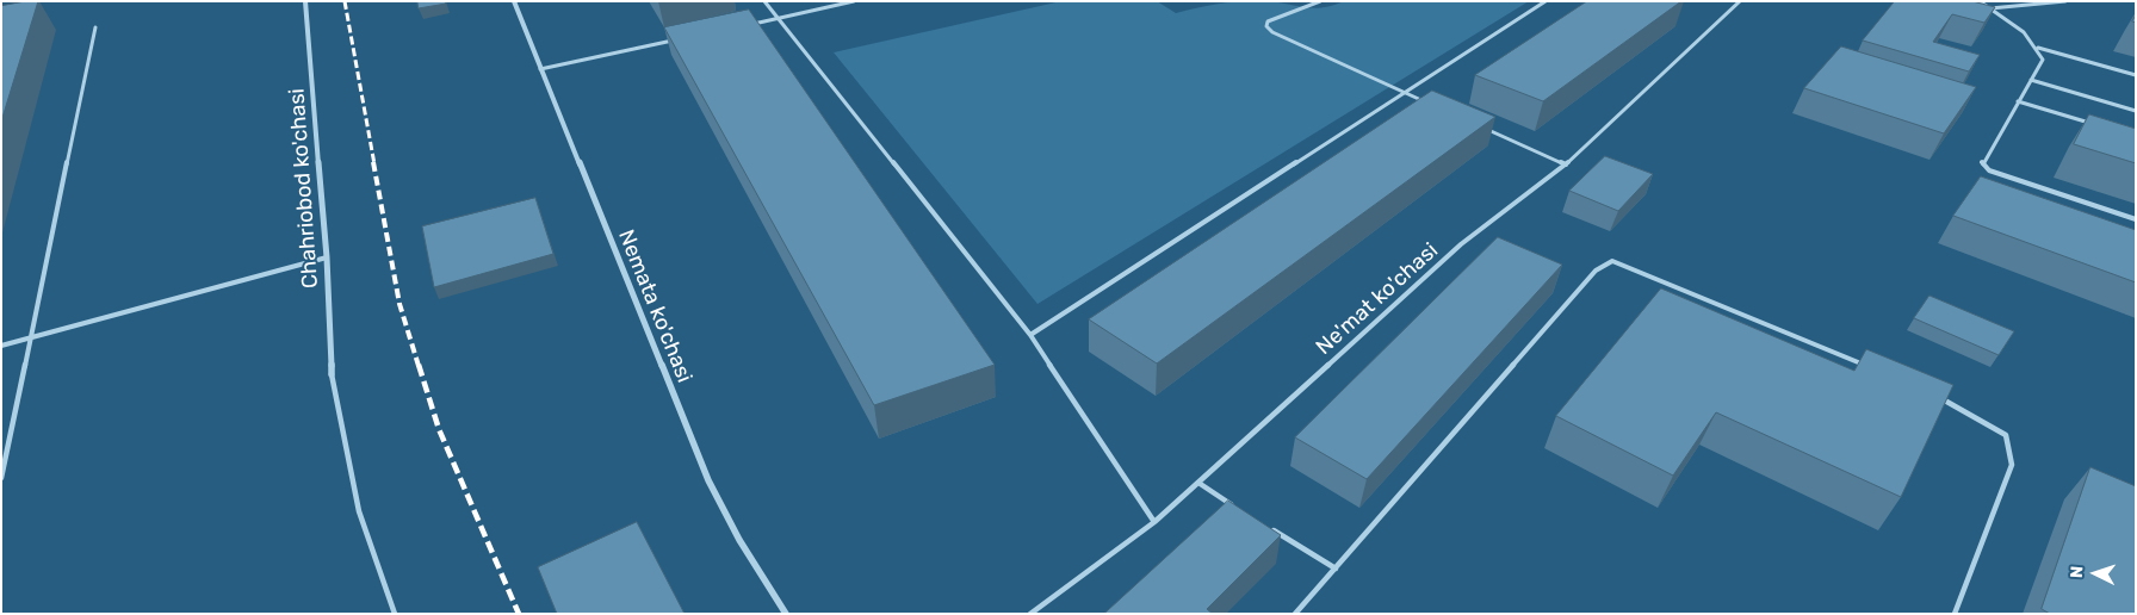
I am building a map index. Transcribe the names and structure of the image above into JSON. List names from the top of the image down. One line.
{"streets":{"street":["Chahriobod ko'chasi","Nemata ko'chasi"],"lane":["Ne'mat ko'chasi"]},"north":"left"}
